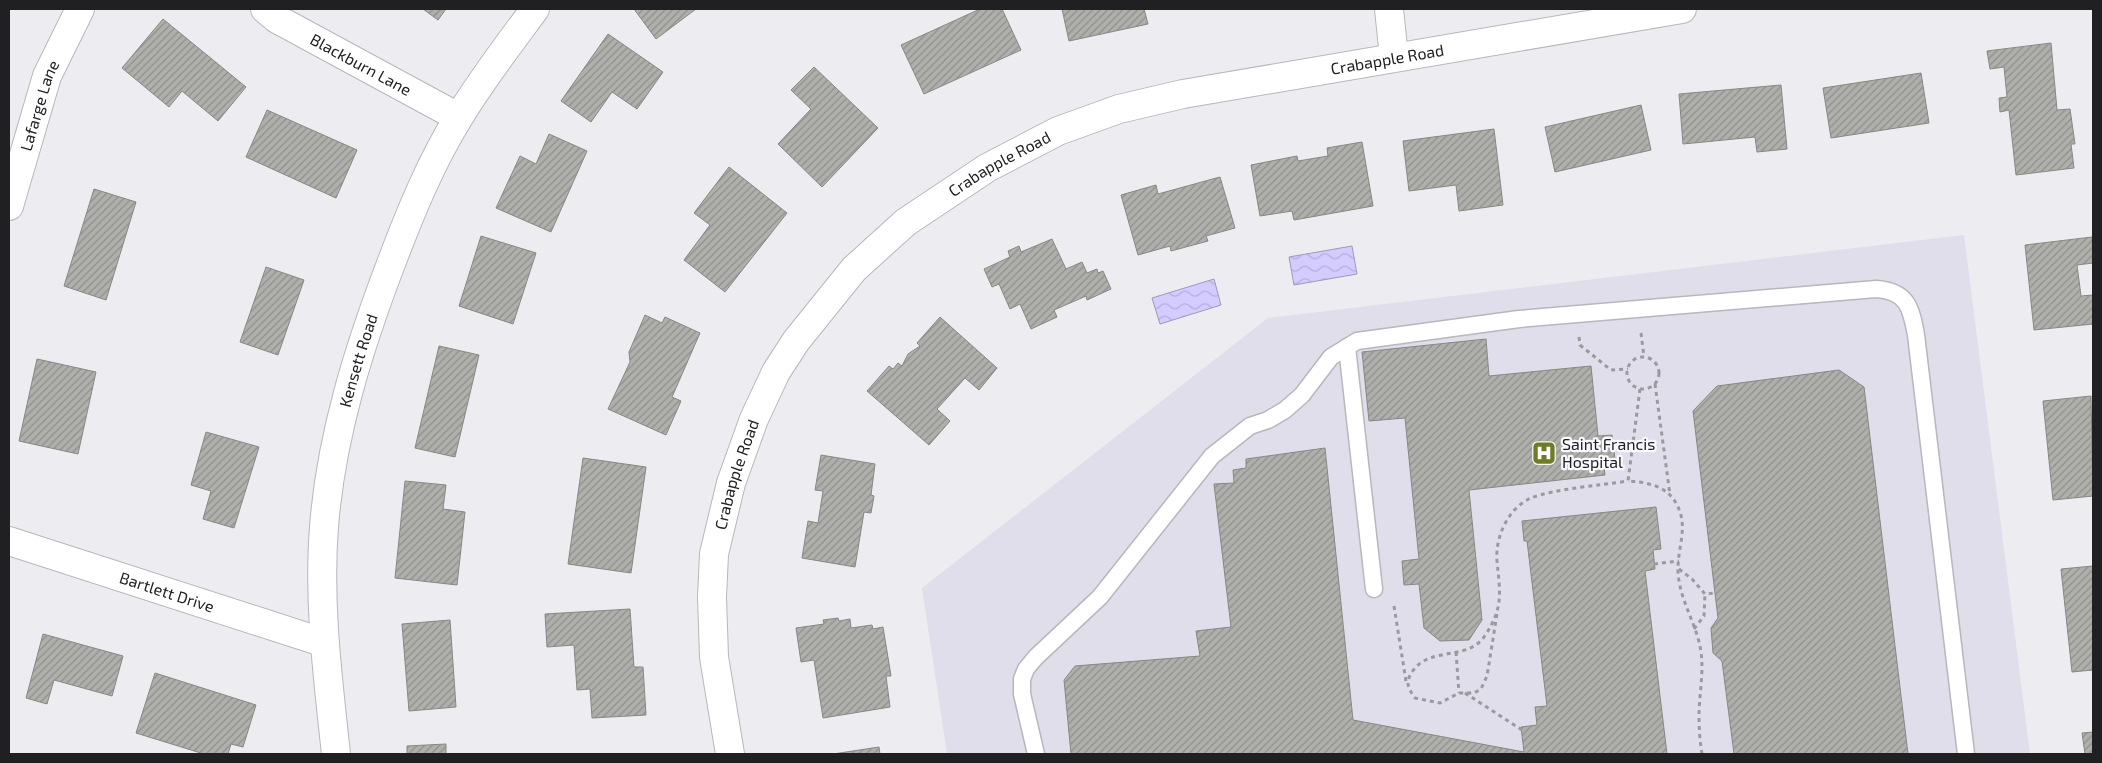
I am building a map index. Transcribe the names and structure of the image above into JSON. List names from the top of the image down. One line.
{"streets":{"street":["Crabapple Road","Blackburn Lane","Lafarge Lane","Kensett Road","Bartlett Drive"]},"crossings":[["Blackburn Lane","Kensett Road"],["Kensett Road","Bartlett Drive"]],"places":{"hospital":["Saint Francis Hospital"]}}
